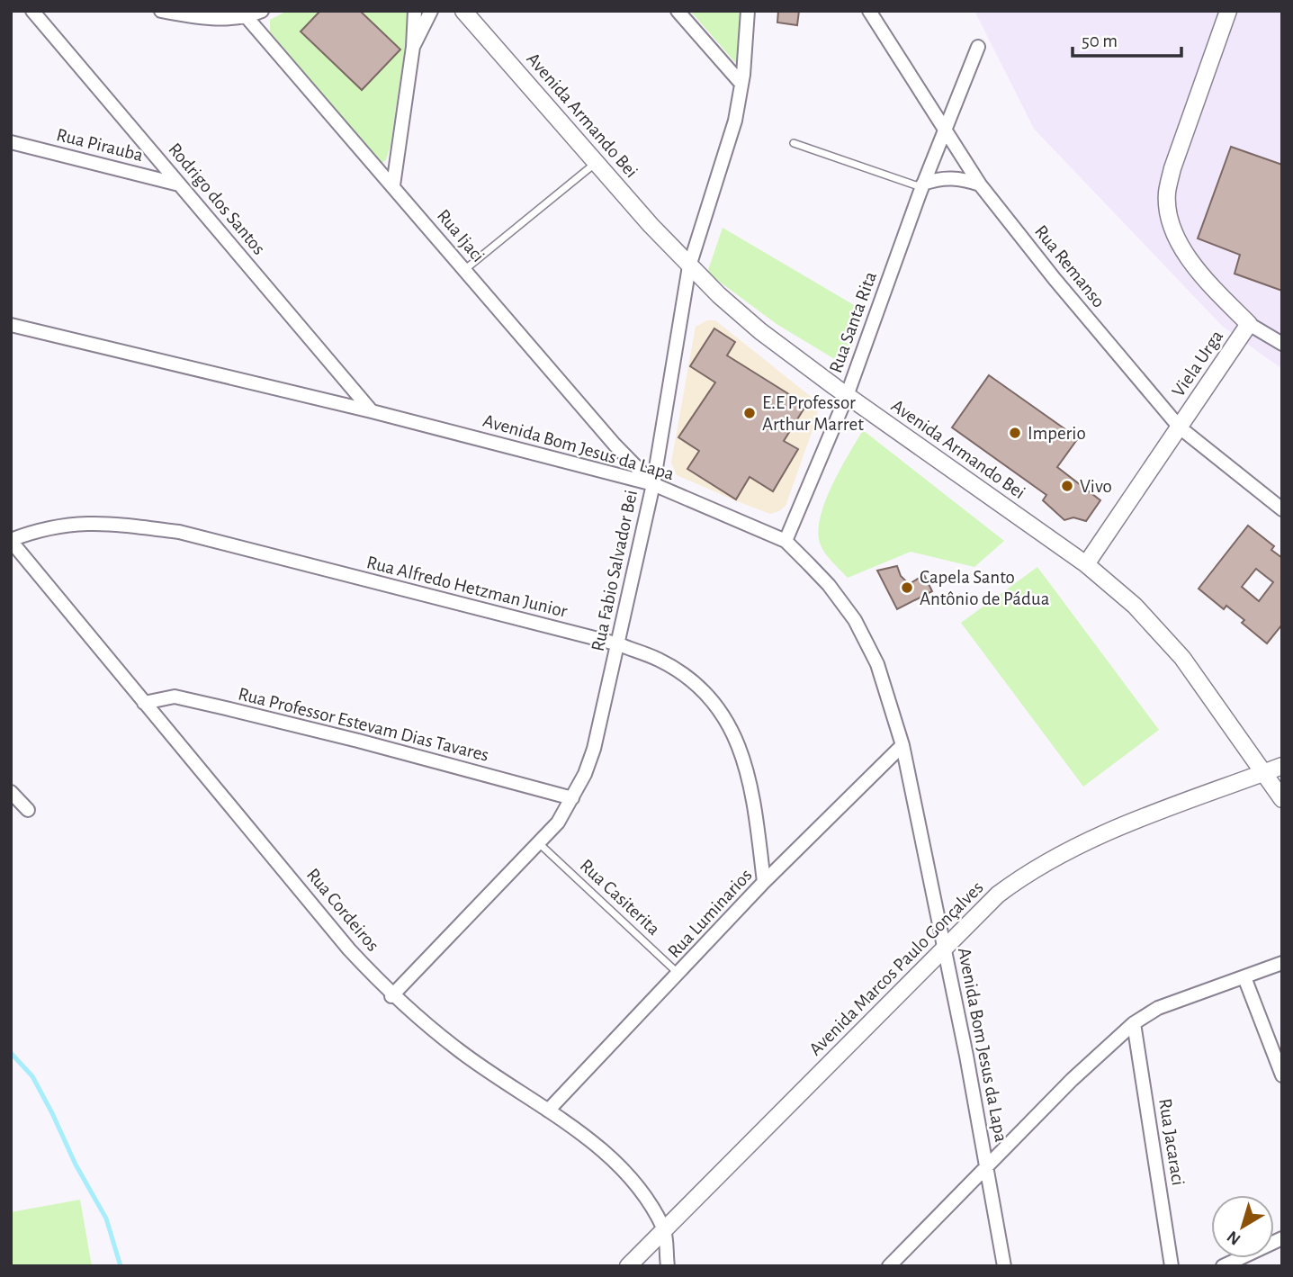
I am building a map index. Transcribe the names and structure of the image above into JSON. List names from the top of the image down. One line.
{"streets":{"street":["Avenida Armando Bei","Rua Pirauba","Rodrigo dos Santos","Rua Ijaci","Rua Remanso","Rua Santa Rita","Viela Urga","Avenida Bom Jesus da Lapa","Rua Fabio Salvador Bei","Rua Alfredo Hetzman Junior","Rua Professor Estevam Dias Tavares","Rua Cordeiros","Rua Luminarios","Avenida Marcos Paulo Gonçalves","Rua Jacaraci"],"lane":["Rua Casiterita"]},"crossings":[["Avenida Armando Bei","Rua Santa Rita"],["Avenida Armando Bei","Viela Urga"],["Avenida Armando Bei","Rua Fabio Salvador Bei"],["Avenida Armando Bei","Avenida Marcos Paulo Gonçalves"],["Rua Pirauba","Rodrigo dos Santos"],["Rodrigo dos Santos","Avenida Bom Jesus da Lapa"],["Rua Ijaci","Avenida Bom Jesus da Lapa"],["Rua Ijaci","Rua Fabio Salvador Bei"],["Rua Remanso","Rua Santa Rita"],["Rua Remanso","Viela Urga"],["Rua Santa Rita","Avenida Bom Jesus da Lapa"],["Avenida Bom Jesus da Lapa","Rua Fabio Salvador Bei"],["Avenida Bom Jesus da Lapa","Rua Luminarios"],["Avenida Bom Jesus da Lapa","Avenida Marcos Paulo Gonçalves"],["Rua Fabio Salvador Bei","Rua Alfredo Hetzman Junior"],["Rua Fabio Salvador Bei","Rua Professor Estevam Dias Tavares"],["Rua Fabio Salvador Bei","Rua Casiterita"],["Rua Fabio Salvador Bei","Rua Cordeiros"],["Rua Alfredo Hetzman Junior","Rua Cordeiros"],["Rua Alfredo Hetzman Junior","Rua Luminarios"],["Rua Professor Estevam Dias Tavares","Rua Cordeiros"],["Rua Casiterita","Rua Luminarios"],["Rua Cordeiros","Rua Luminarios"],["Rua Cordeiros","Avenida Marcos Paulo Gonçalves"]],"places":["E.E Professor Arthur Marret","Imperio","Vivo","Capela Santo Antônio de Pádua"],"scale_bar":"50 m","north":"bottom left"}
